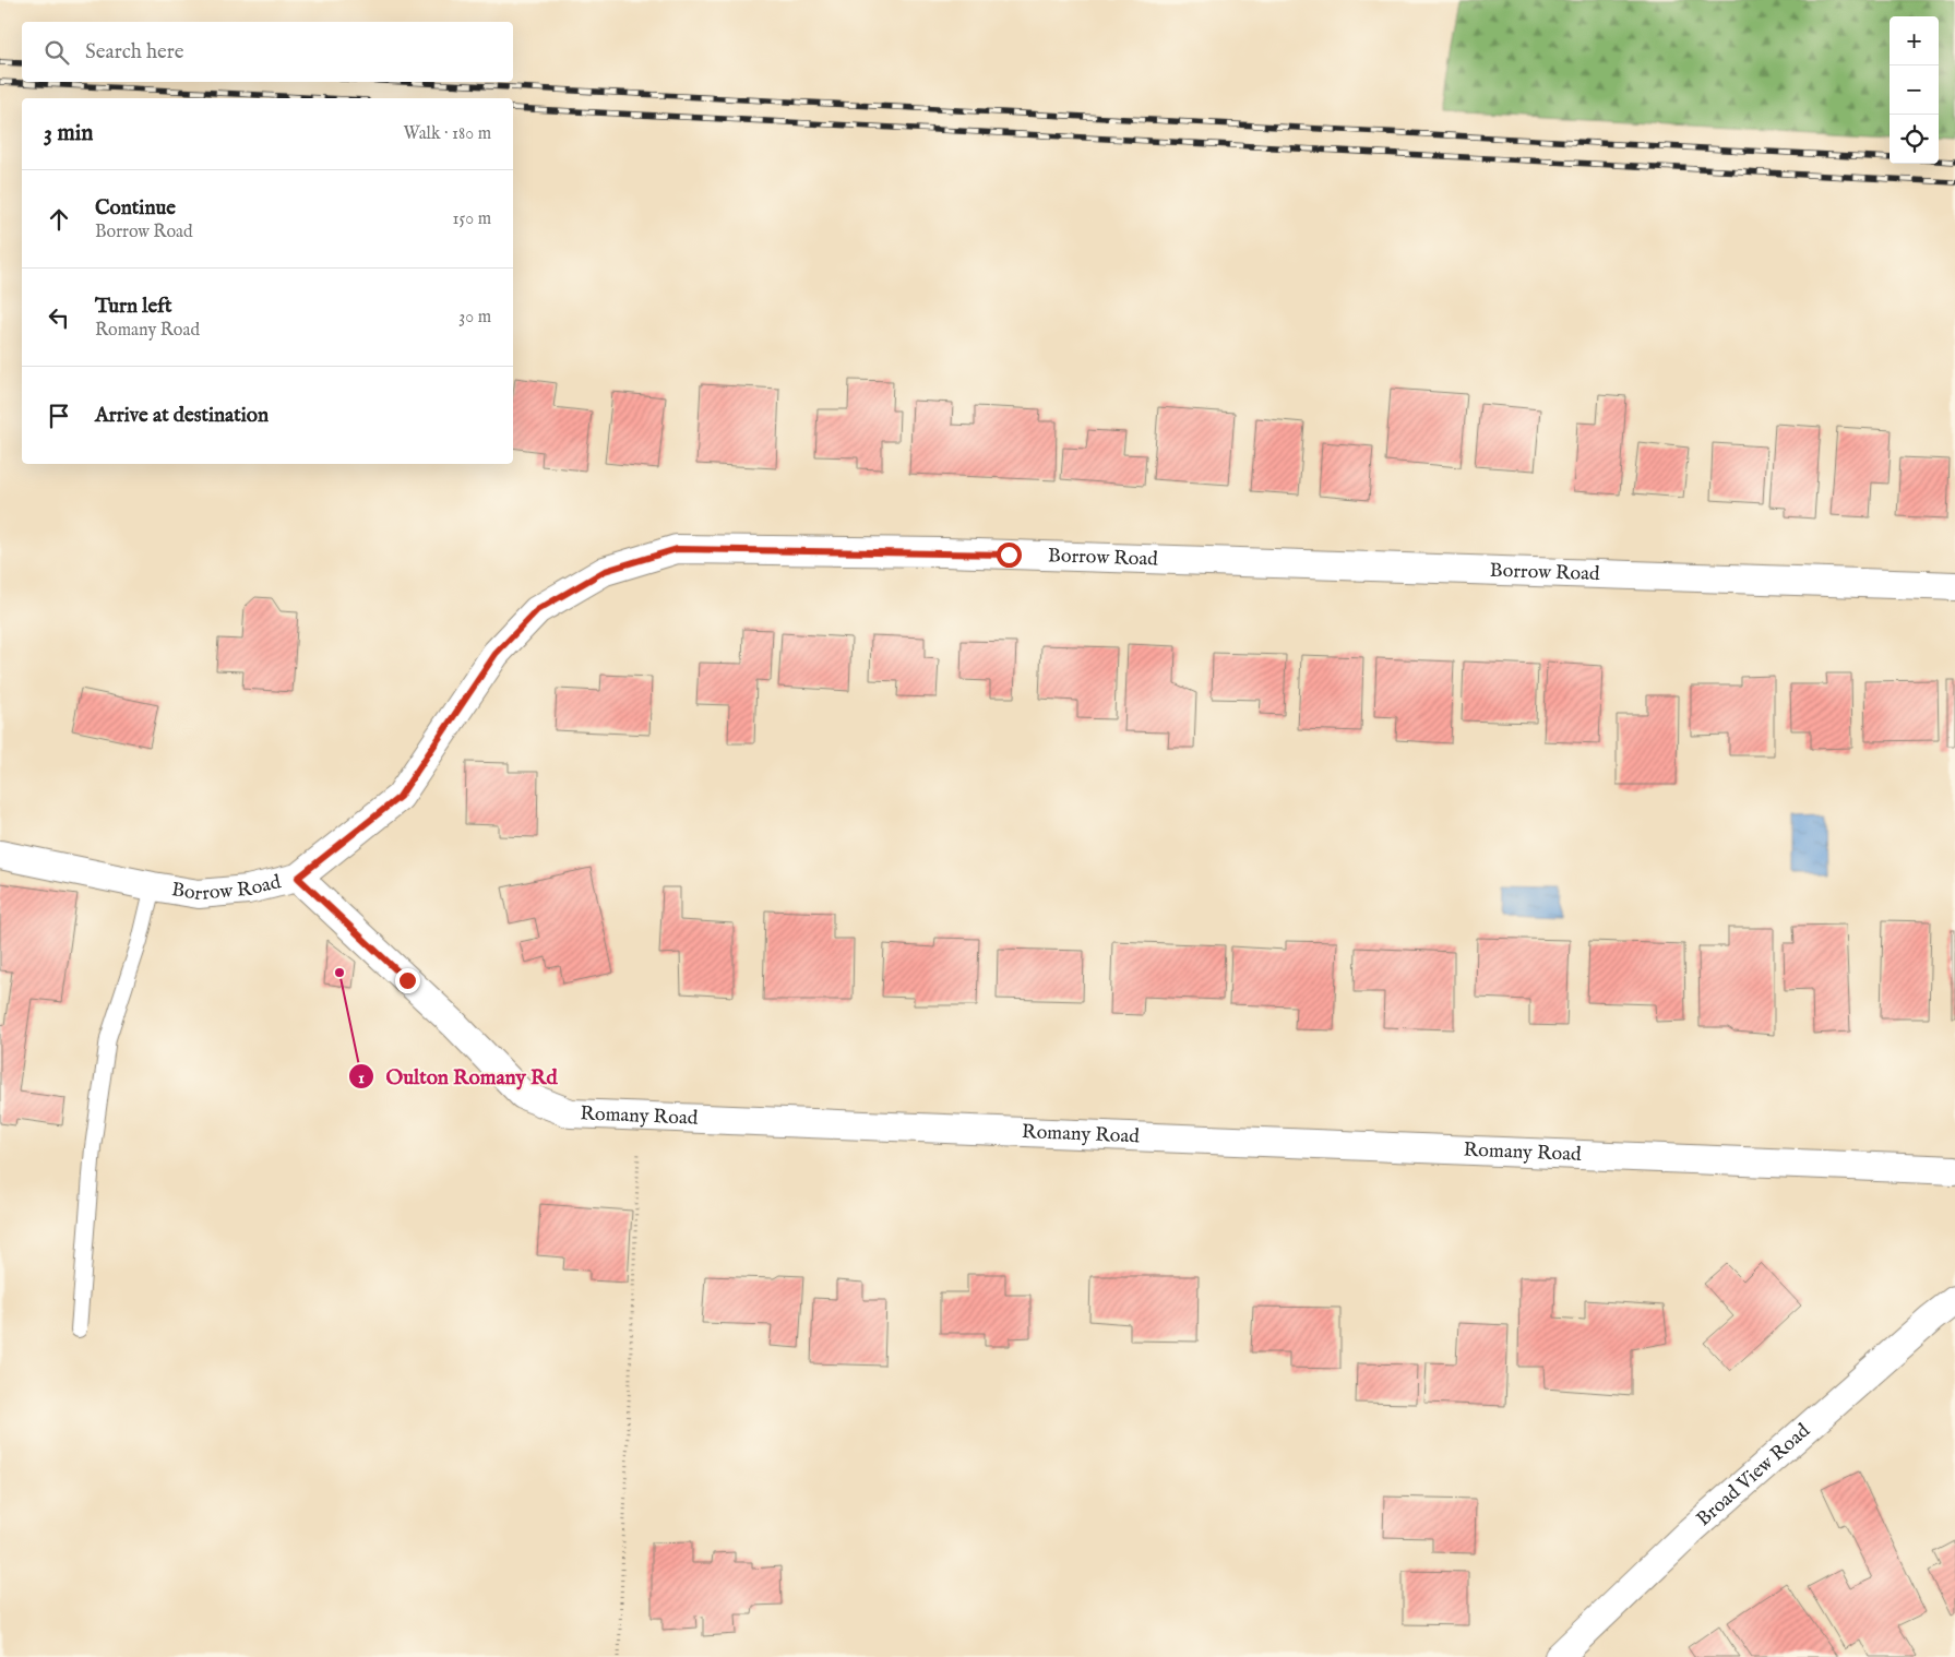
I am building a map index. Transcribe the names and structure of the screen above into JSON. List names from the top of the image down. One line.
{"streets":{"street":["Borrow Road","Romany Road","Broad View Road"]},"crossings":[["Borrow Road","Romany Road"]],"places":["Oulton Romany Rd"],"page":{"map_buttons":["+","−"],"search":"Search here","heading":["3 min","Walk · 180 m"],"list":[["Continue","Borrow Road","150 m"],["Turn left","Romany Road","30 m"],"Arrive at destination"]}}
